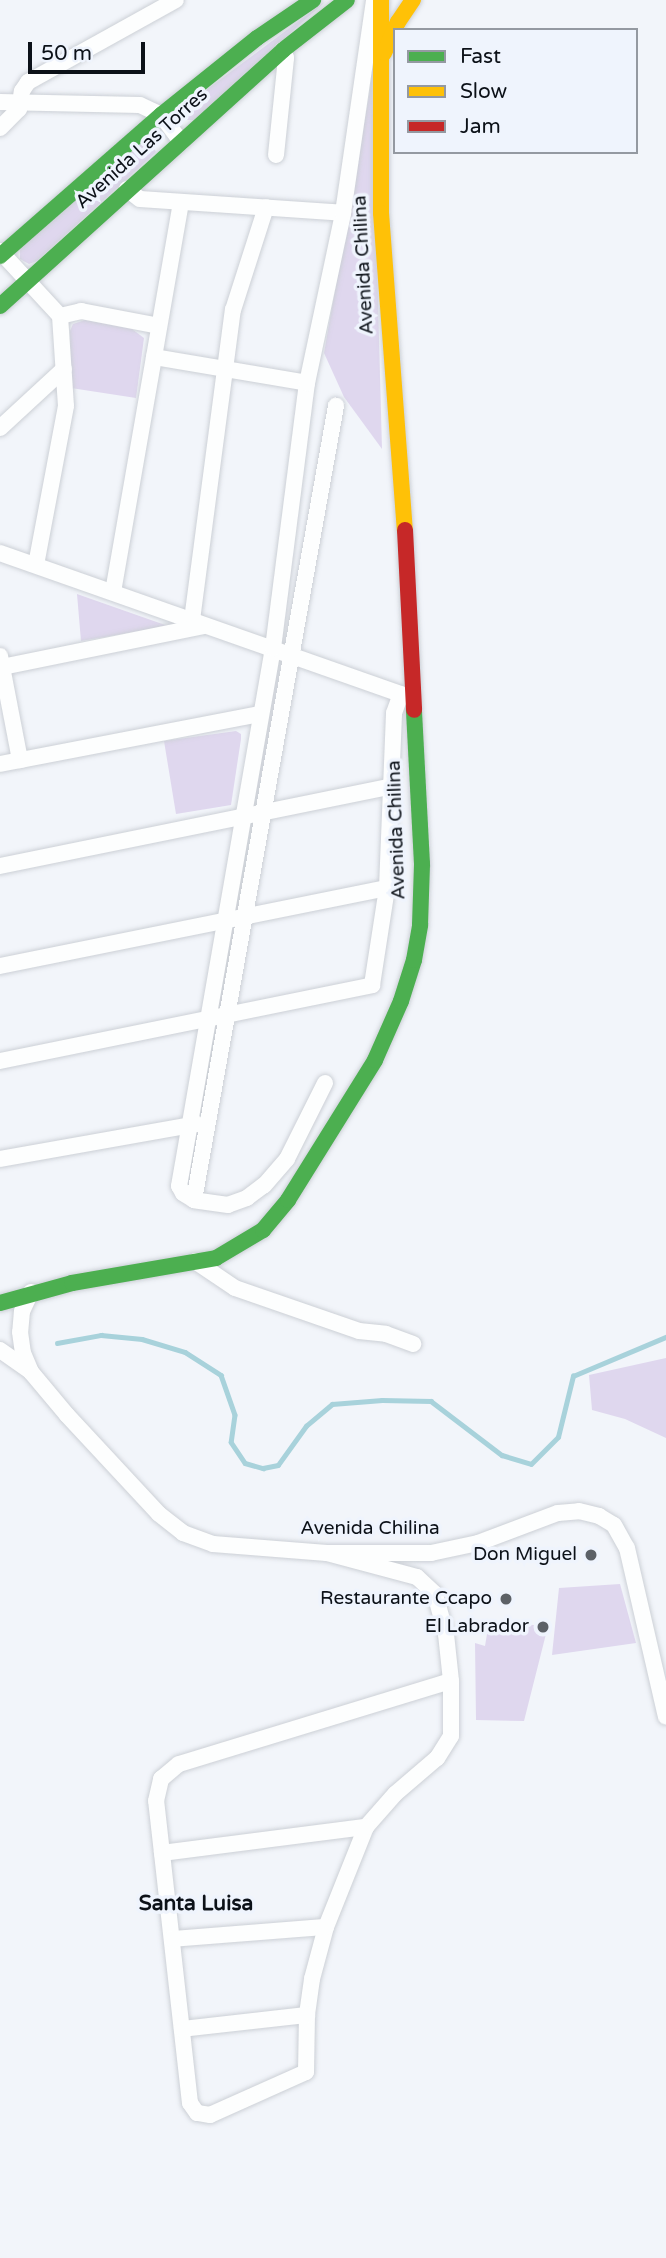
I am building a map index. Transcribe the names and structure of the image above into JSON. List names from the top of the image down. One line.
{"streets":{"street":["Avenida Las Torres","Avenida Chilina"]},"districts":["Santa Luisa"],"places":["Don Miguel","Restaurante Ccapo","El Labrador"],"legend":["Fast","Slow","Jam"],"scale_bar":"50 m"}
